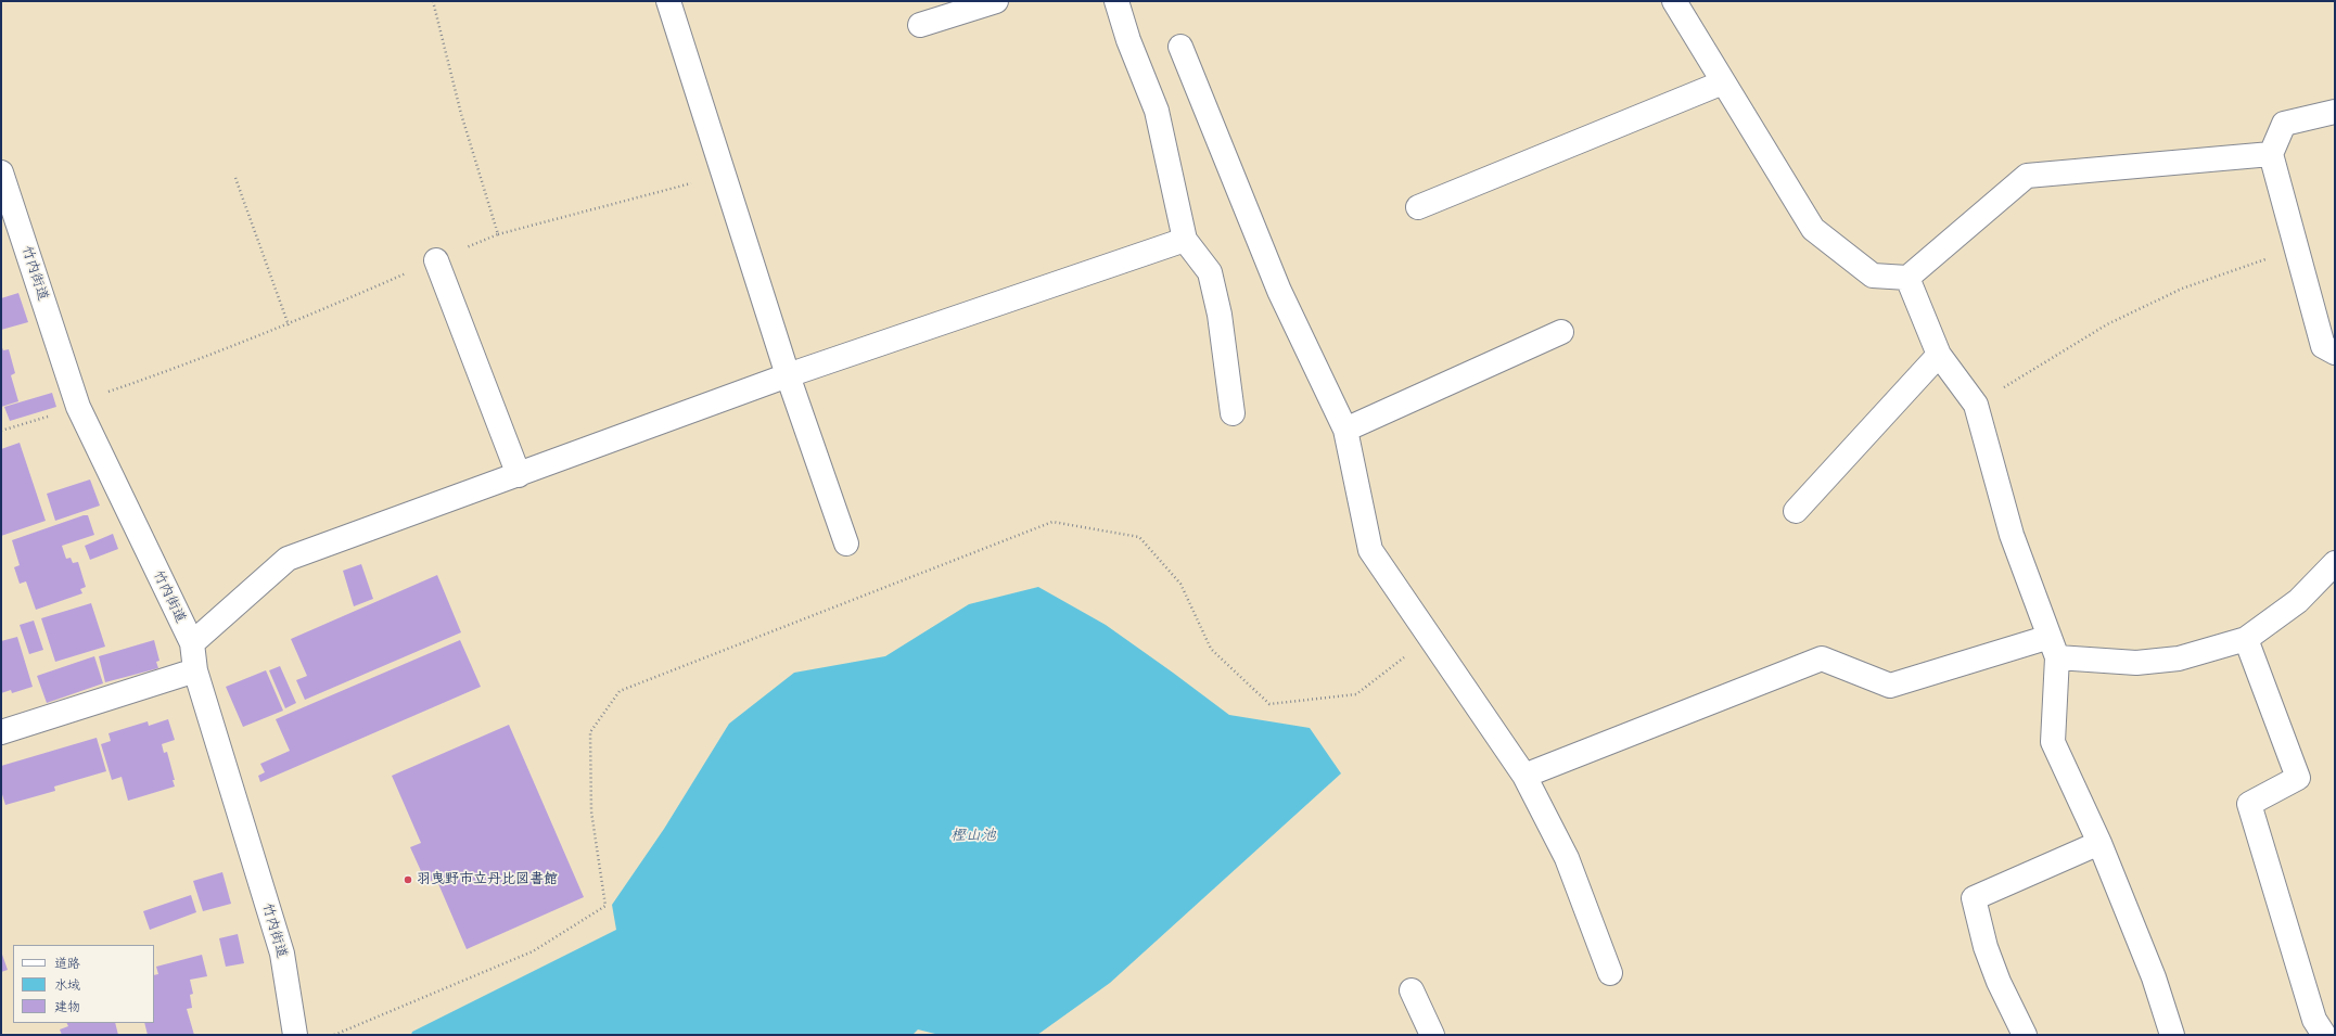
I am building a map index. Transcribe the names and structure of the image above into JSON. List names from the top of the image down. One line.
{"streets":{"street":["竹内街道"]},"water":["樫山池"],"places":["羽曳野市立丹比図書館"],"legend":["道路","水域","建物"]}
